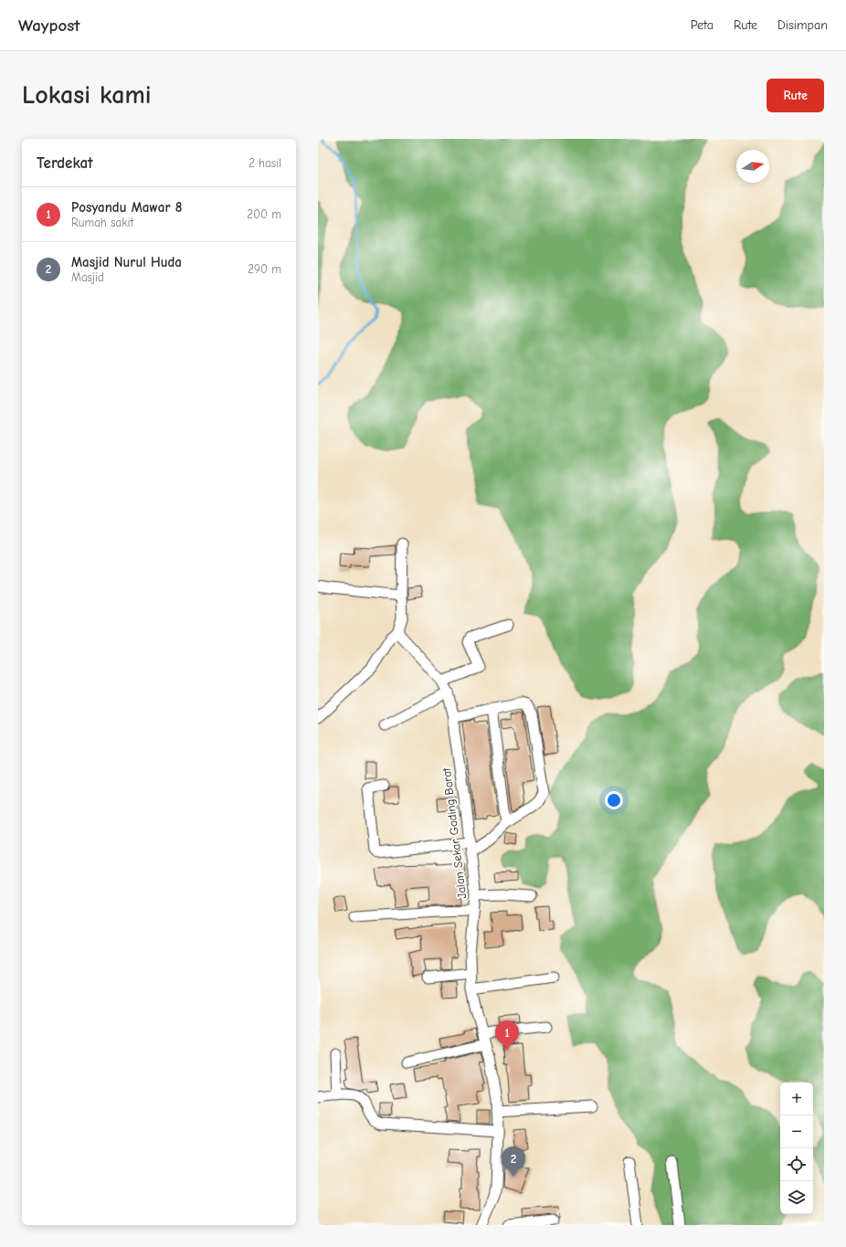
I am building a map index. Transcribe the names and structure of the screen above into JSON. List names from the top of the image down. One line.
{"streets":{"street":["Jalan Sekar Gading Barat"]},"north":"right","page":{"header":"Waypost","nav":["Peta","Rute","Disimpan"],"buttons":"Rute","title":"Lokasi kami","heading":["Terdekat","2 hasil"],"list":[{"mark":"1","name":"Posyandu Mawar 8","note":"Rumah sakit","value":"200 m"},{"mark":"2","name":"Masjid Nurul Huda","note":"Masjid","value":"290 m"}],"pins":["1","2"],"map_buttons":["+","−"]}}
